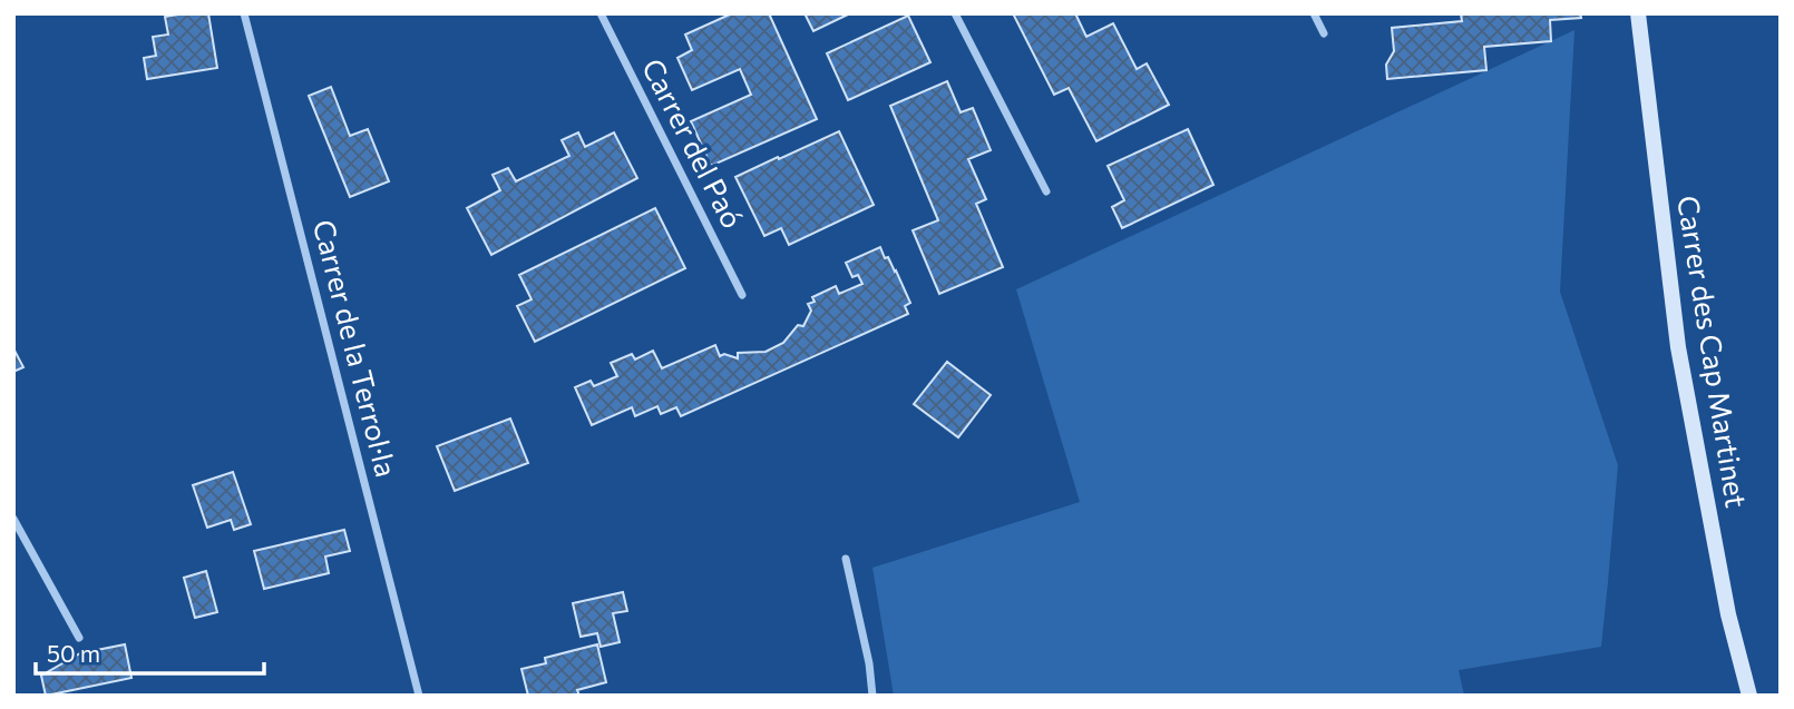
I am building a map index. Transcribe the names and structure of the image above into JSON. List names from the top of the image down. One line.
{"streets":{"street":["Carrer del Paó","Carrer de la Terrol·la","Carrer des Cap Martinet"]},"scale_bar":"50 m"}
